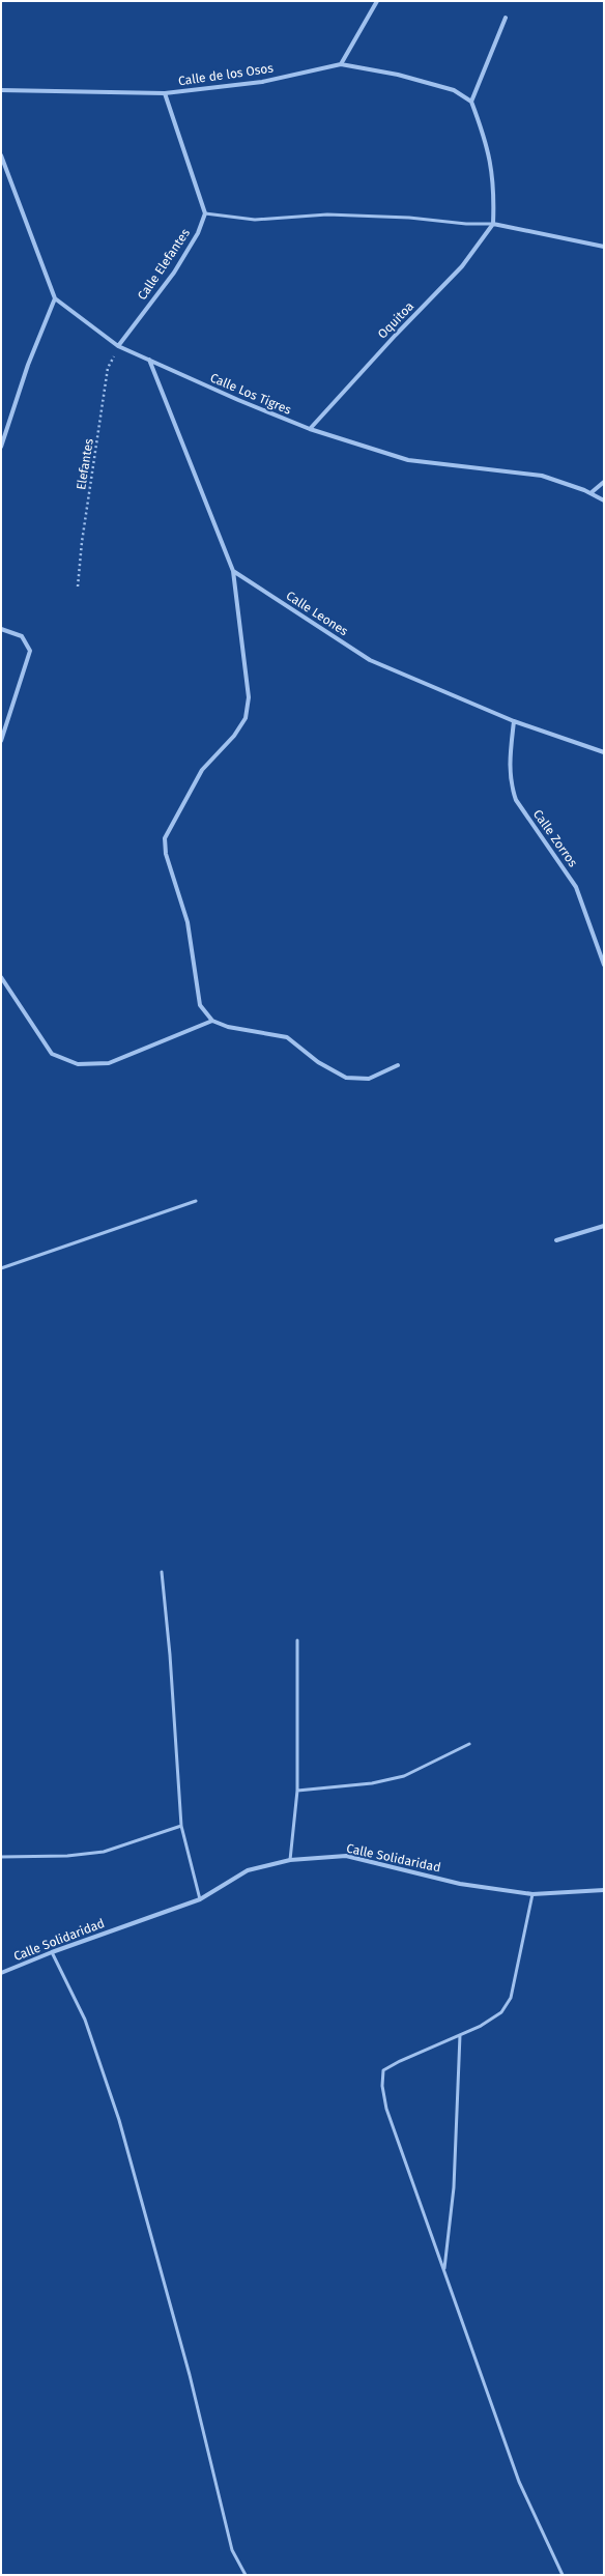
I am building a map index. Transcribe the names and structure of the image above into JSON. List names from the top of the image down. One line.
{"streets":{"street":["Calle de los Osos","Calle Elefantes","Oquitoa","Calle Los Tigres","Calle Leones","Calle Zorros","Calle Solidaridad"],"path":["Elefantes"]},"crossings":[["Calle Elefantes","Calle Los Tigres"],["Calle Elefantes","Elefantes"],["Oquitoa","Calle Los Tigres"],["Calle Los Tigres","Elefantes"],["Calle Leones","Calle Zorros"]]}
